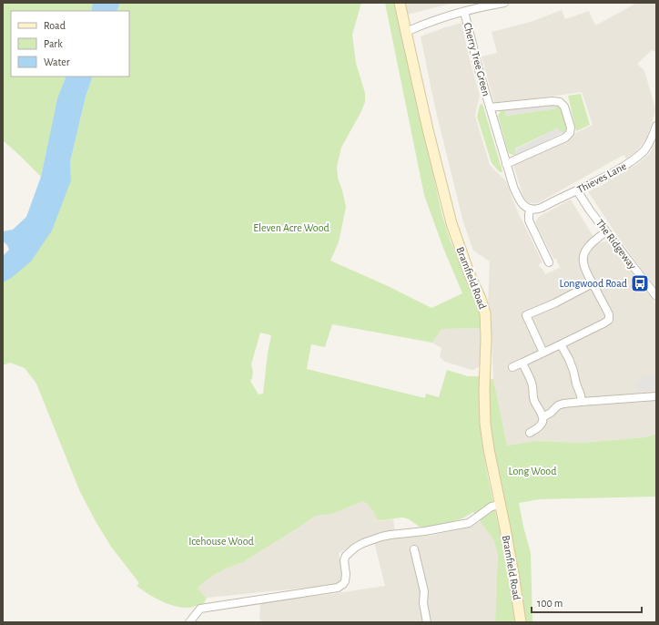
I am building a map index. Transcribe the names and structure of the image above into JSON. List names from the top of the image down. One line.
{"streets":{"street":["Cherry Tree Green","Thieves Lane","The Ridgeway","Bramfield Road"]},"crossings":[["Cherry Tree Green","Thieves Lane"],["Thieves Lane","The Ridgeway"]],"parks":["Eleven Acre Wood","Long Wood","Icehouse Wood"],"places":{"bus stop":["Longwood Road"]},"legend":["Road","Park","Water"],"scale_bar":"100 m"}
